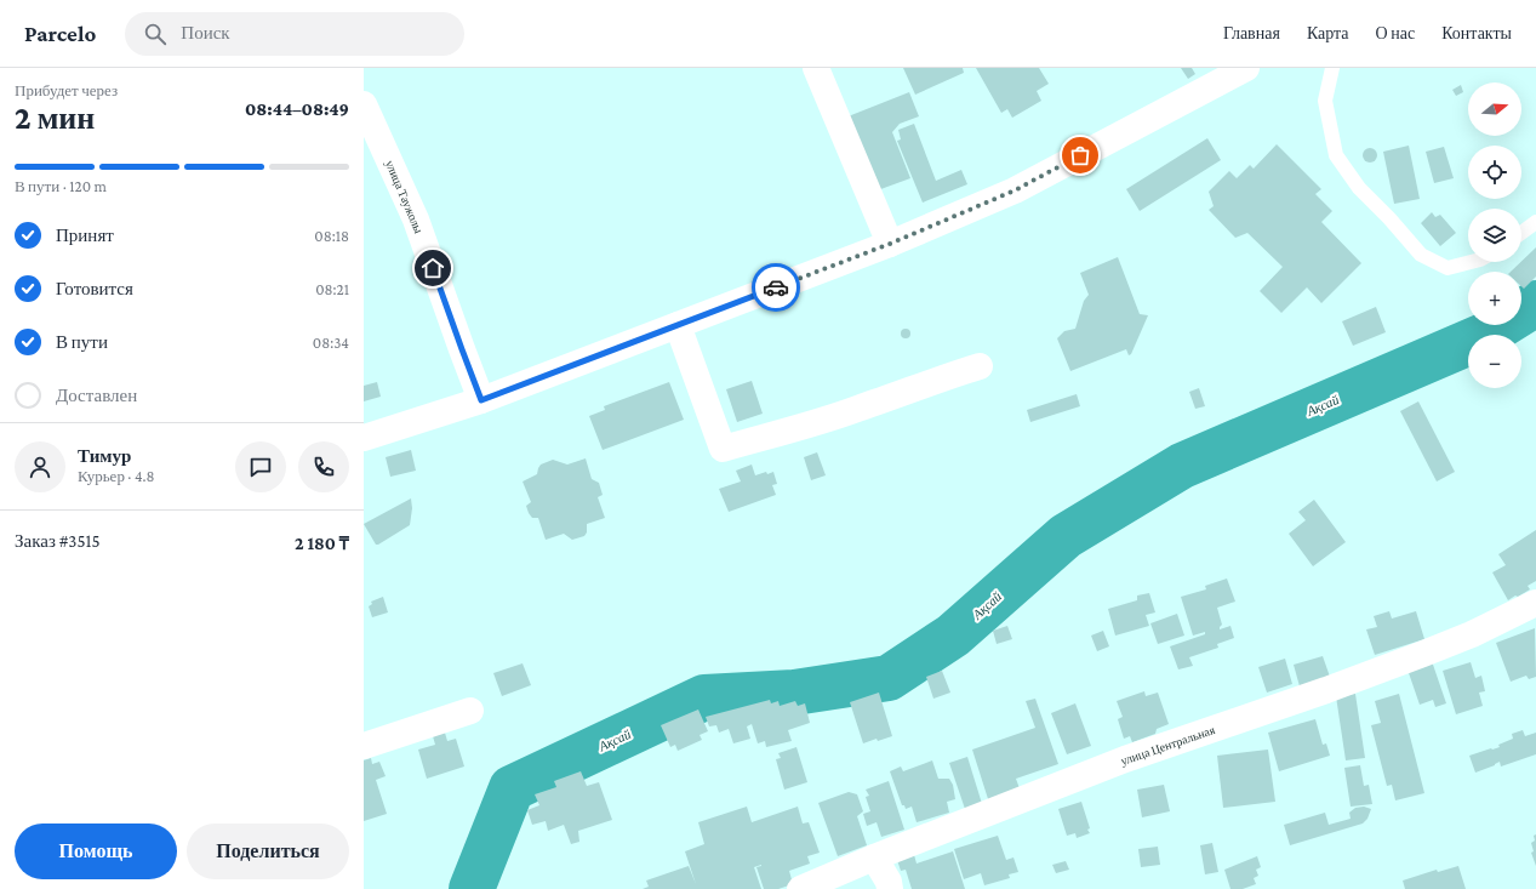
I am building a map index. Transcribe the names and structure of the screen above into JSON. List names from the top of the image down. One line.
{"streets":{"street":["улица Таужолы","улица Центральная"]},"water":["Ақсай"],"north":"right","page":{"header":"Parcelo","search":"Поиск","nav":["Главная","Карта","О нас","Контакты"],"heading":["2 мин","Прибудет через","08:44–08:49"],"panel":["Тимур","Курьер · 4.8","Заказ #3515","2 180 ₸"],"map_buttons":["+","−"],"bar":"В пути · 120 m","list":[["Принят","08:18"],["Готовится","08:21"],["В пути","08:34"],"Доставлен"],"buttons":["Помощь","Поделиться"]}}
